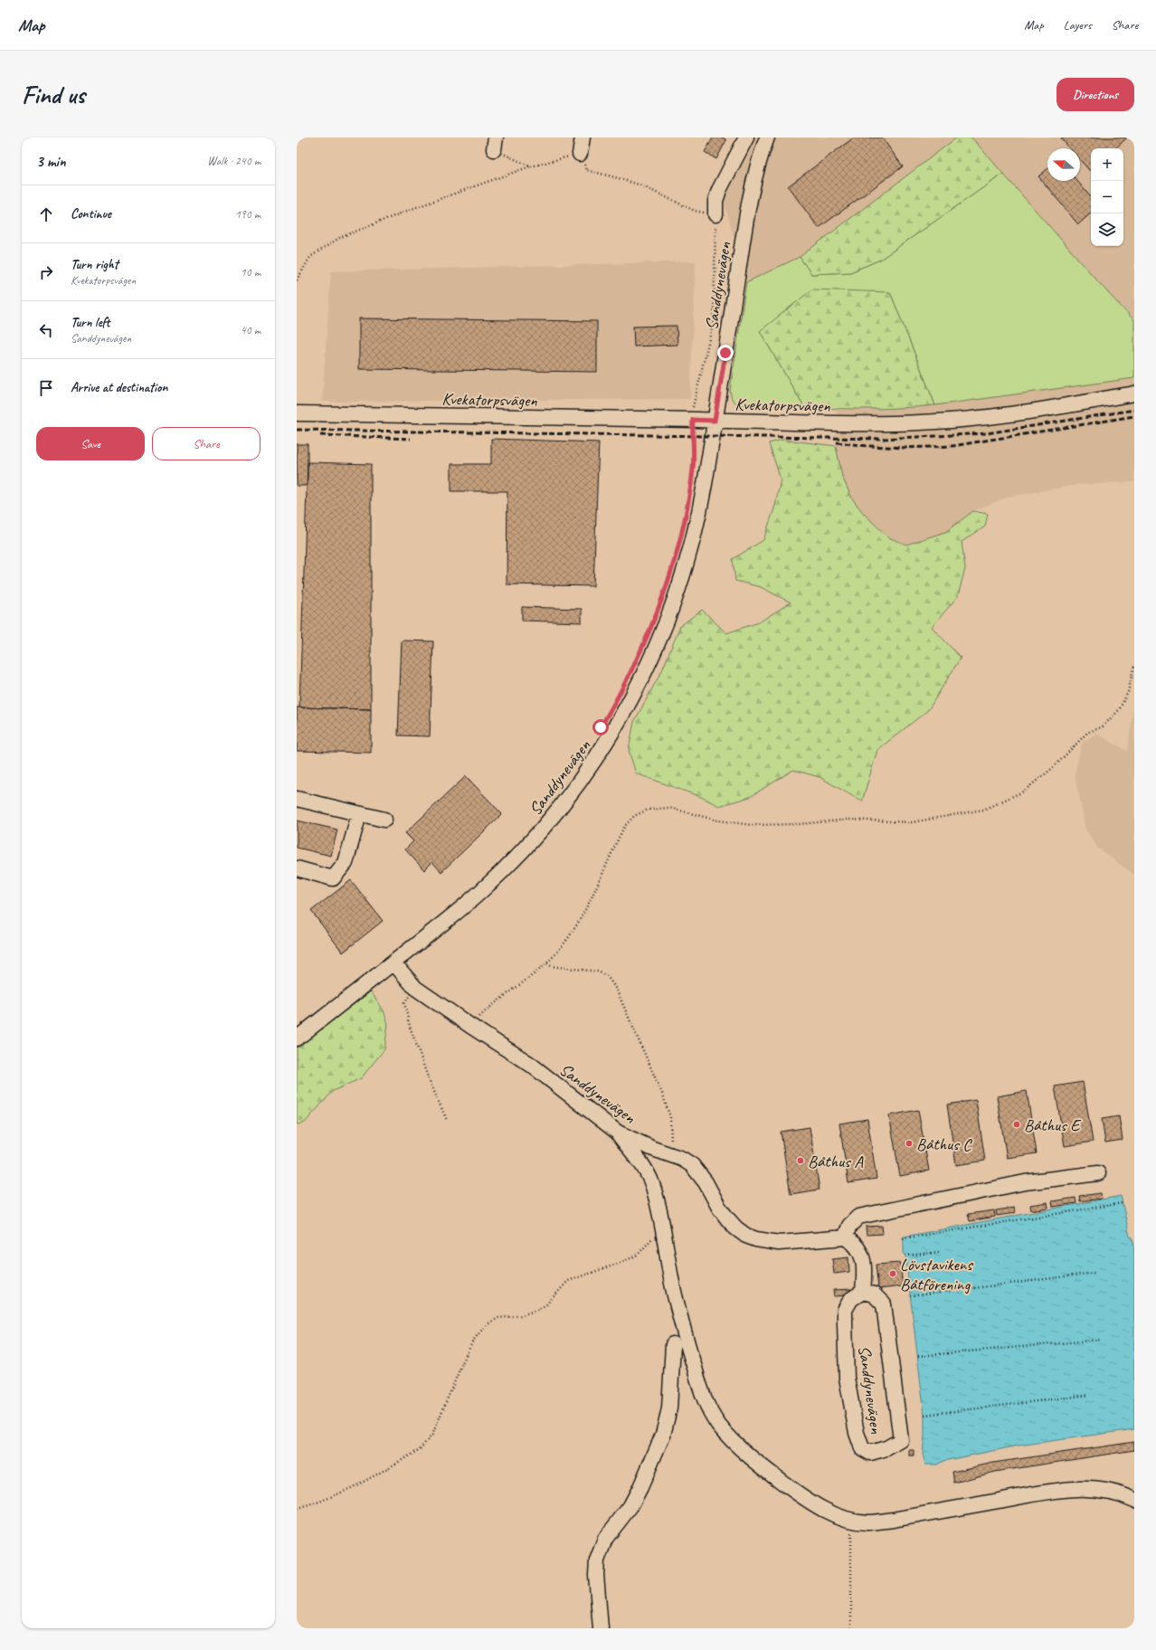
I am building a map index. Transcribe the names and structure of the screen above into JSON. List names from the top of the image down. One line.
{"streets":{"street":["Sanddynevägen","Kvekatorpsvägen"]},"crossings":[["Sanddynevägen","Kvekatorpsvägen"]],"places":["Båthus E","Båthus C","Båthus A","Lövstavikens Båtförening"],"north":"left","page":{"header":"Map","nav":["Map","Layers","Share"],"buttons":["Directions",["Save","Share"]],"title":"Find us","heading":["3 min","Walk · 240 m"],"map_buttons":["+","−"],"list":[["Continue","190 m"],["Turn right","Kvekatorpsvägen","10 m"],["Turn left","Sanddynevägen","40 m"],"Arrive at destination"]}}
